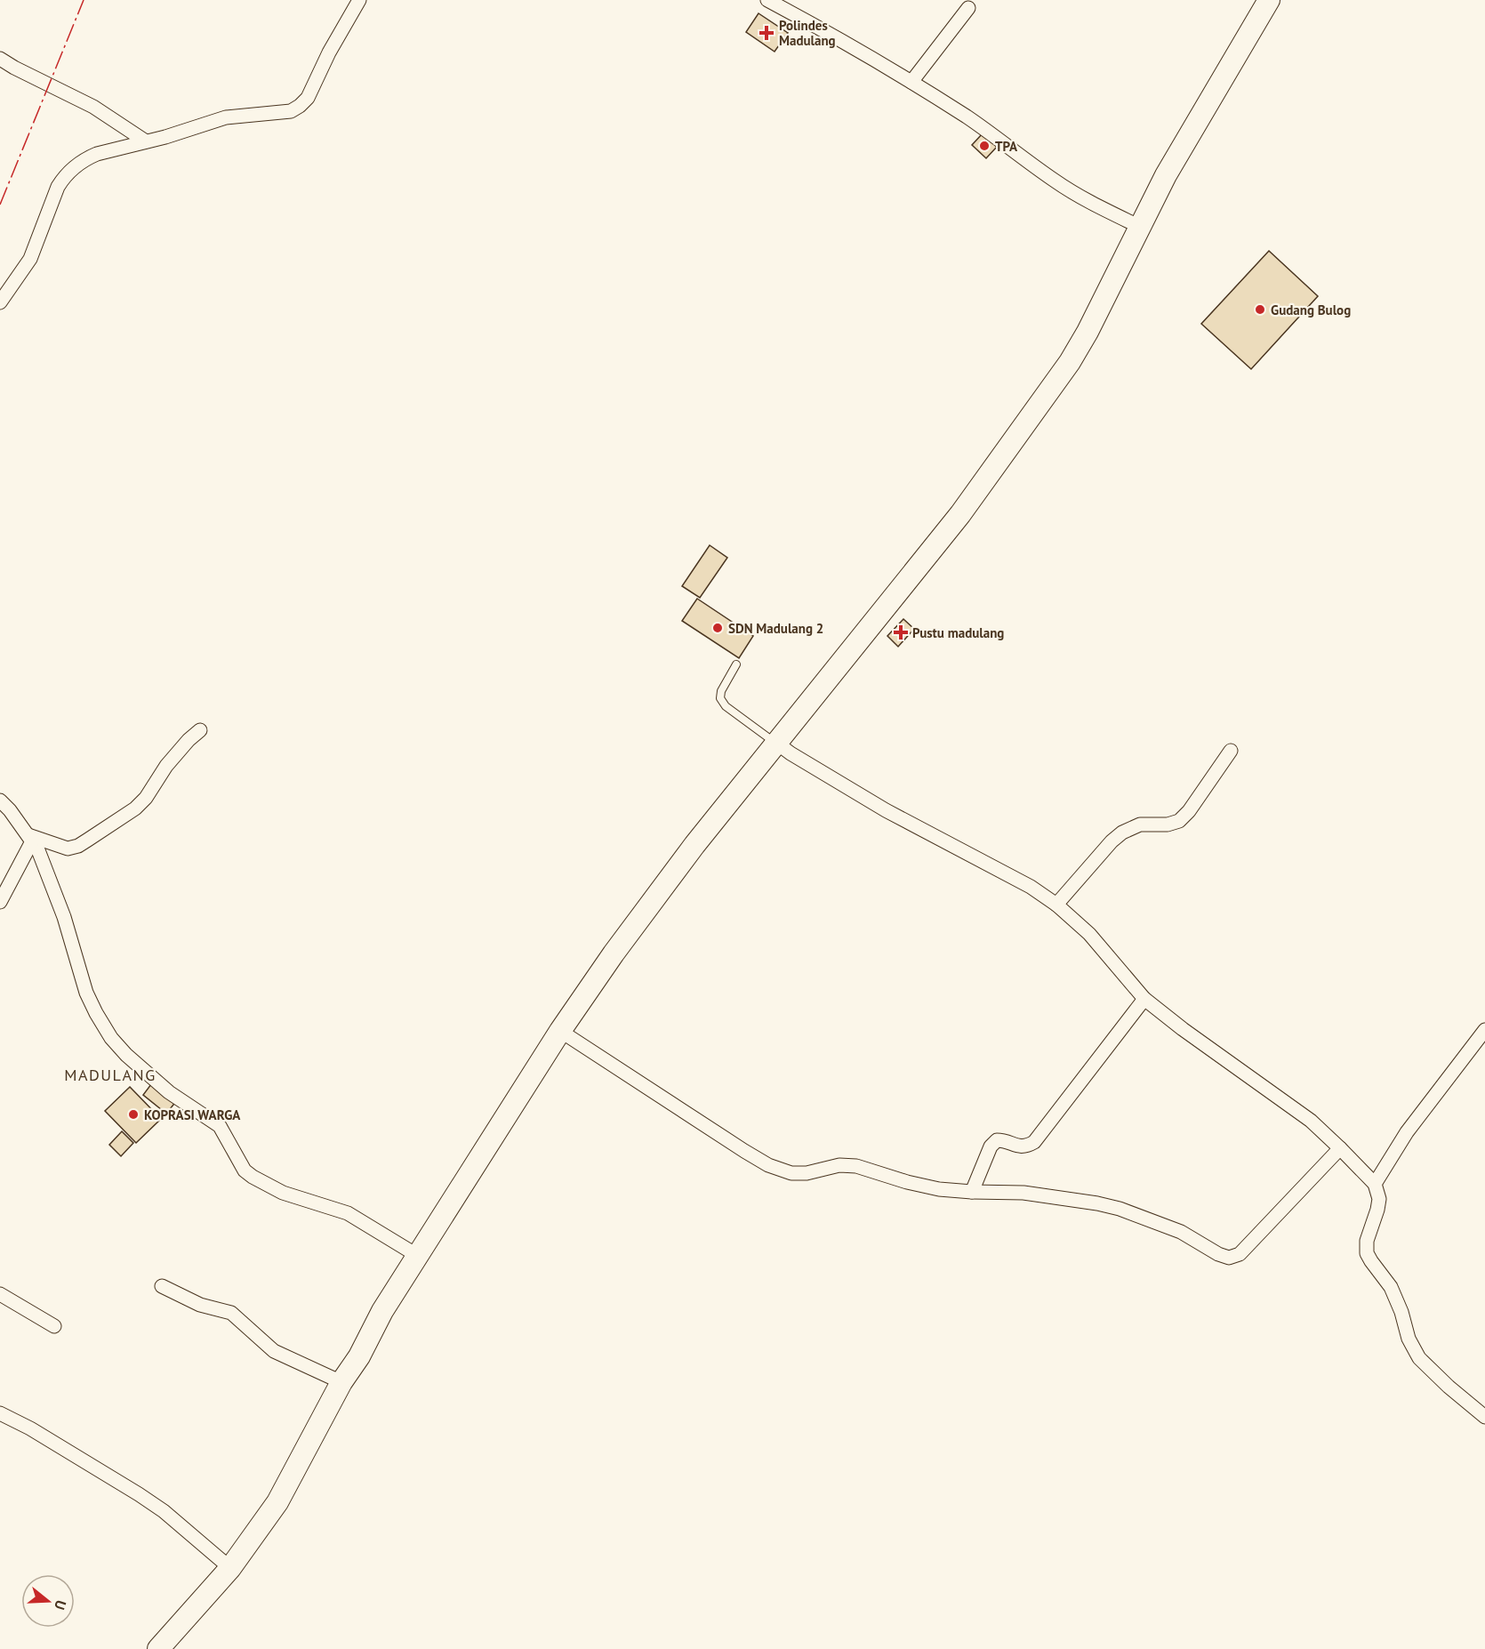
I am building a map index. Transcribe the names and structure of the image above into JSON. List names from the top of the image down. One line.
{"districts":["MADULANG"],"places":{"health":["Polindes Madulang","Pustu madulang"],"other":["TPA","Gudang Bulog","SDN Madulang 2","KOPRASI WARGA"]},"north":"right"}
